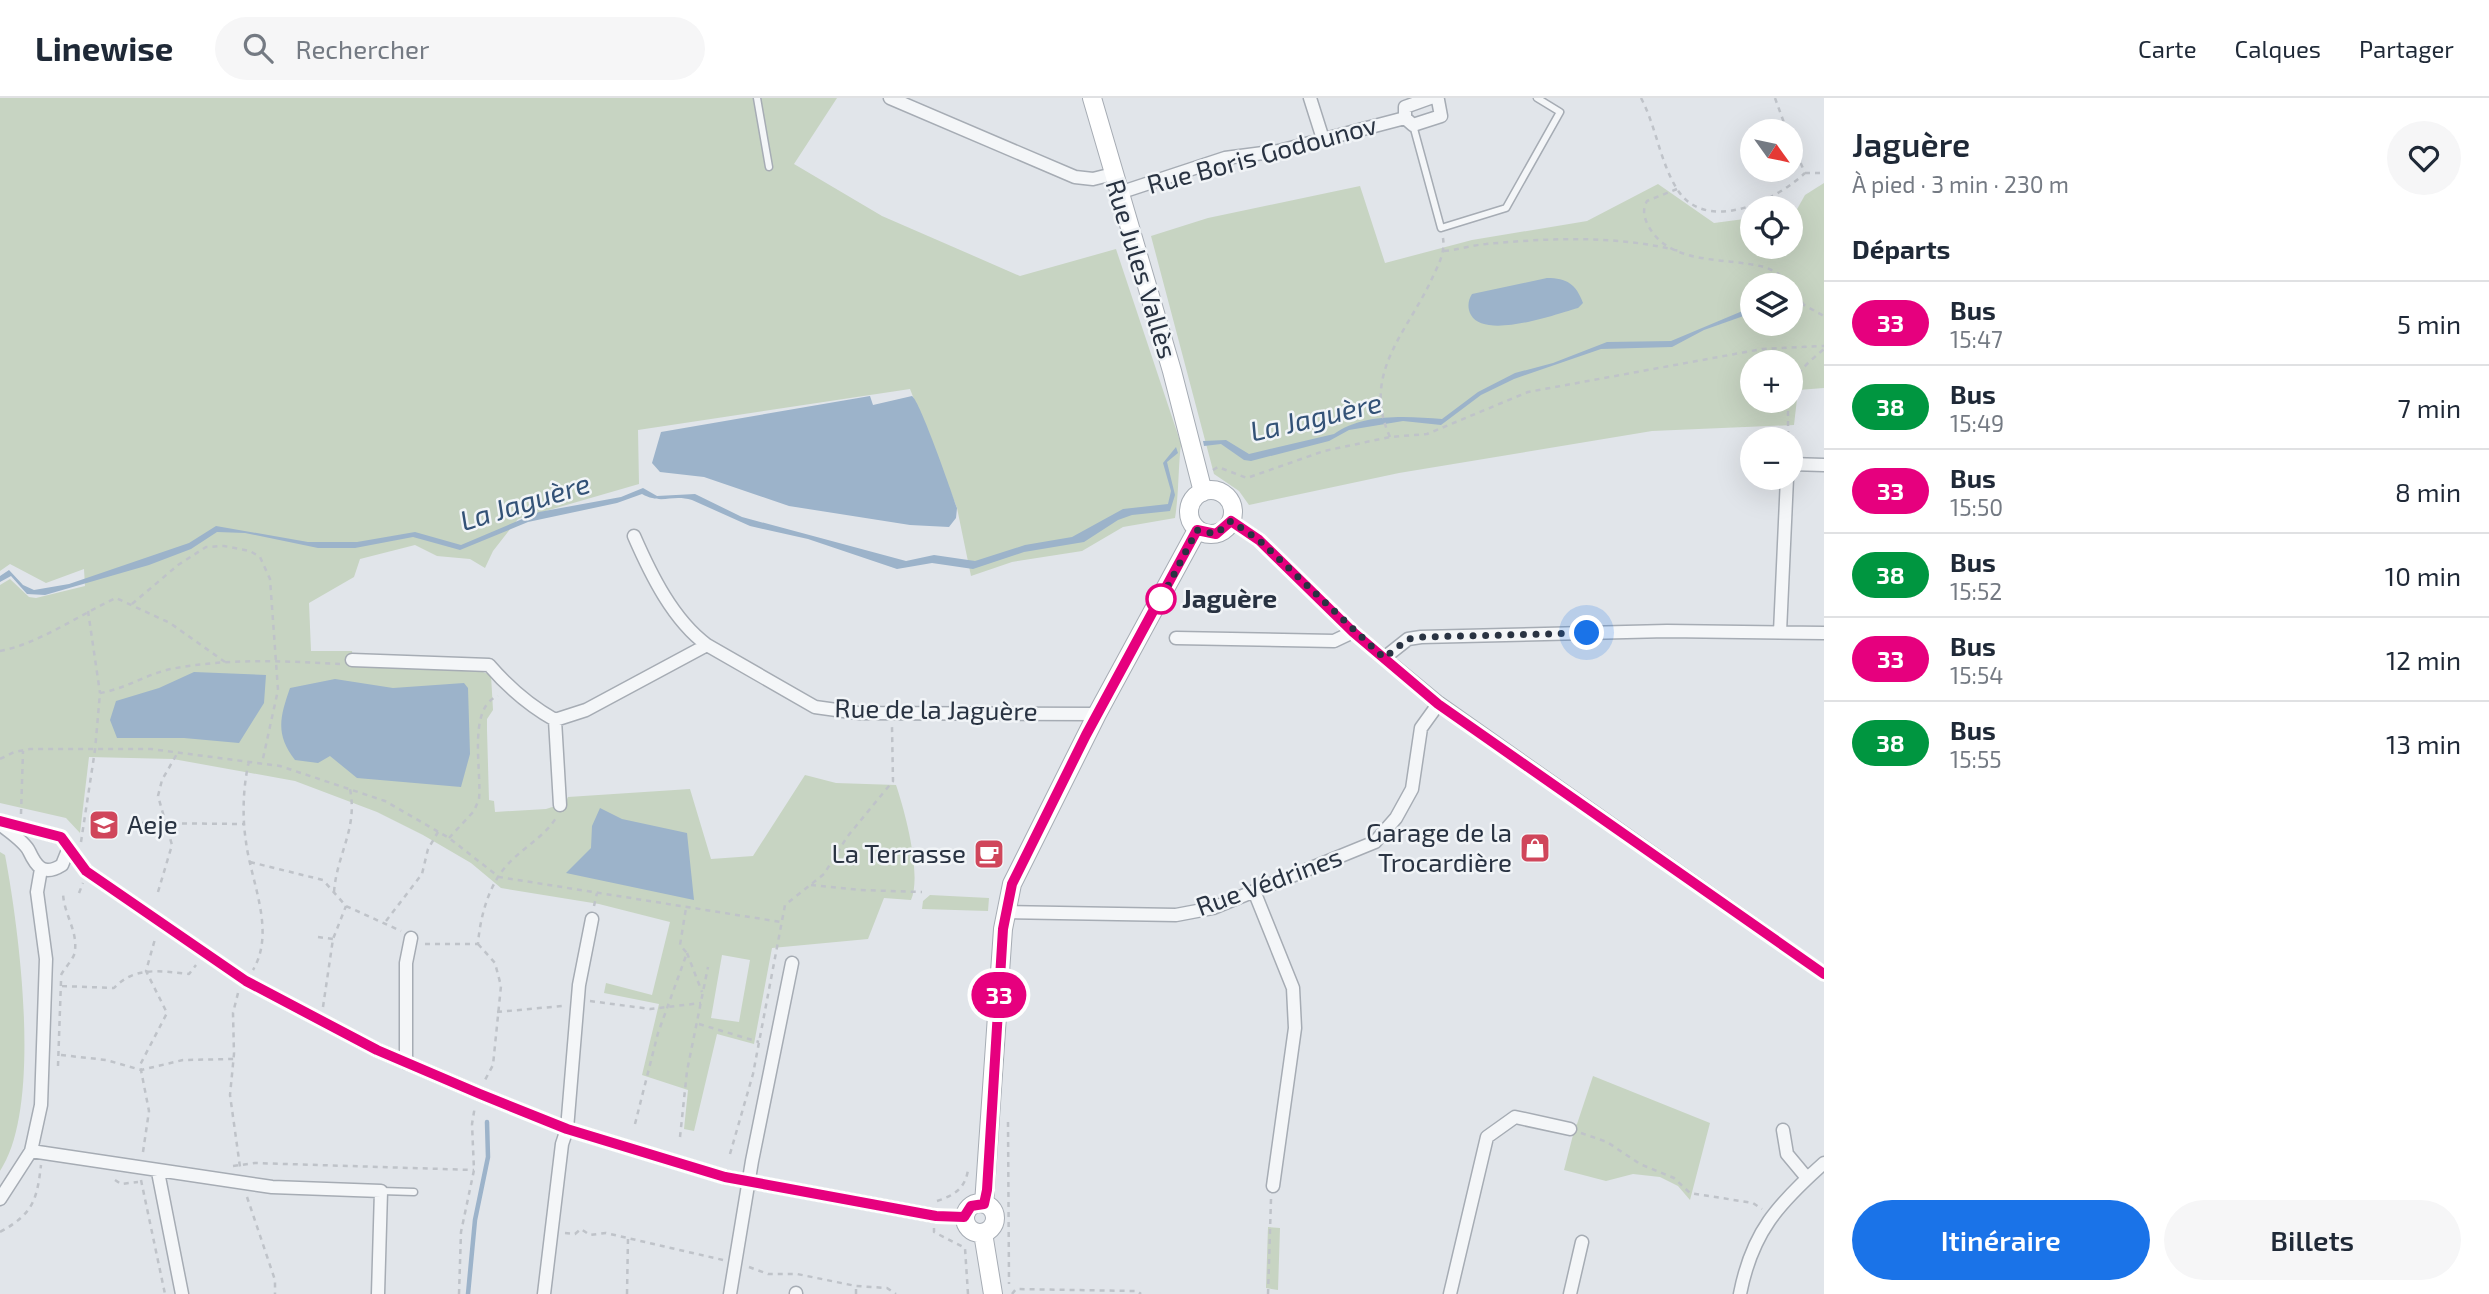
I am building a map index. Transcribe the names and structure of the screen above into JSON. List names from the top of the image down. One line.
{"streets":{"street":["Rue Boris Godounov","Rue Jules Vallès","Rue de la Jaguère","Rue Védrines"]},"crossings":[["Rue Boris Godounov","Rue Jules Vallès"]],"water":["La Jaguère"],"places":{"other":["Jaguère"],"school or university":["Aeje"],"shop":["Garage de la Trocardière"],"cafe":["La Terrasse"]},"lines":["bus line 33"],"north":"bottom right","page":{"header":"Linewise","search":"Rechercher","nav":["Carte","Calques","Partager"],"on_map":"33","heading":[["Jaguère","À pied · 3 min · 230 m"],"Départs"],"map_buttons":["+","−"],"list":[{"mark":"33","name":"Bus","note":"15:47","value":"5 min"},{"mark":"38","name":"Bus","note":"15:49","value":"7 min"},{"mark":"33","name":"Bus","note":"15:50","value":"8 min"},{"mark":"38","name":"Bus","note":"15:52","value":"10 min"},{"mark":"33","name":"Bus","note":"15:54","value":"12 min"},{"mark":"38","name":"Bus","note":"15:55","value":"13 min"}],"buttons":["Itinéraire","Billets"]}}
